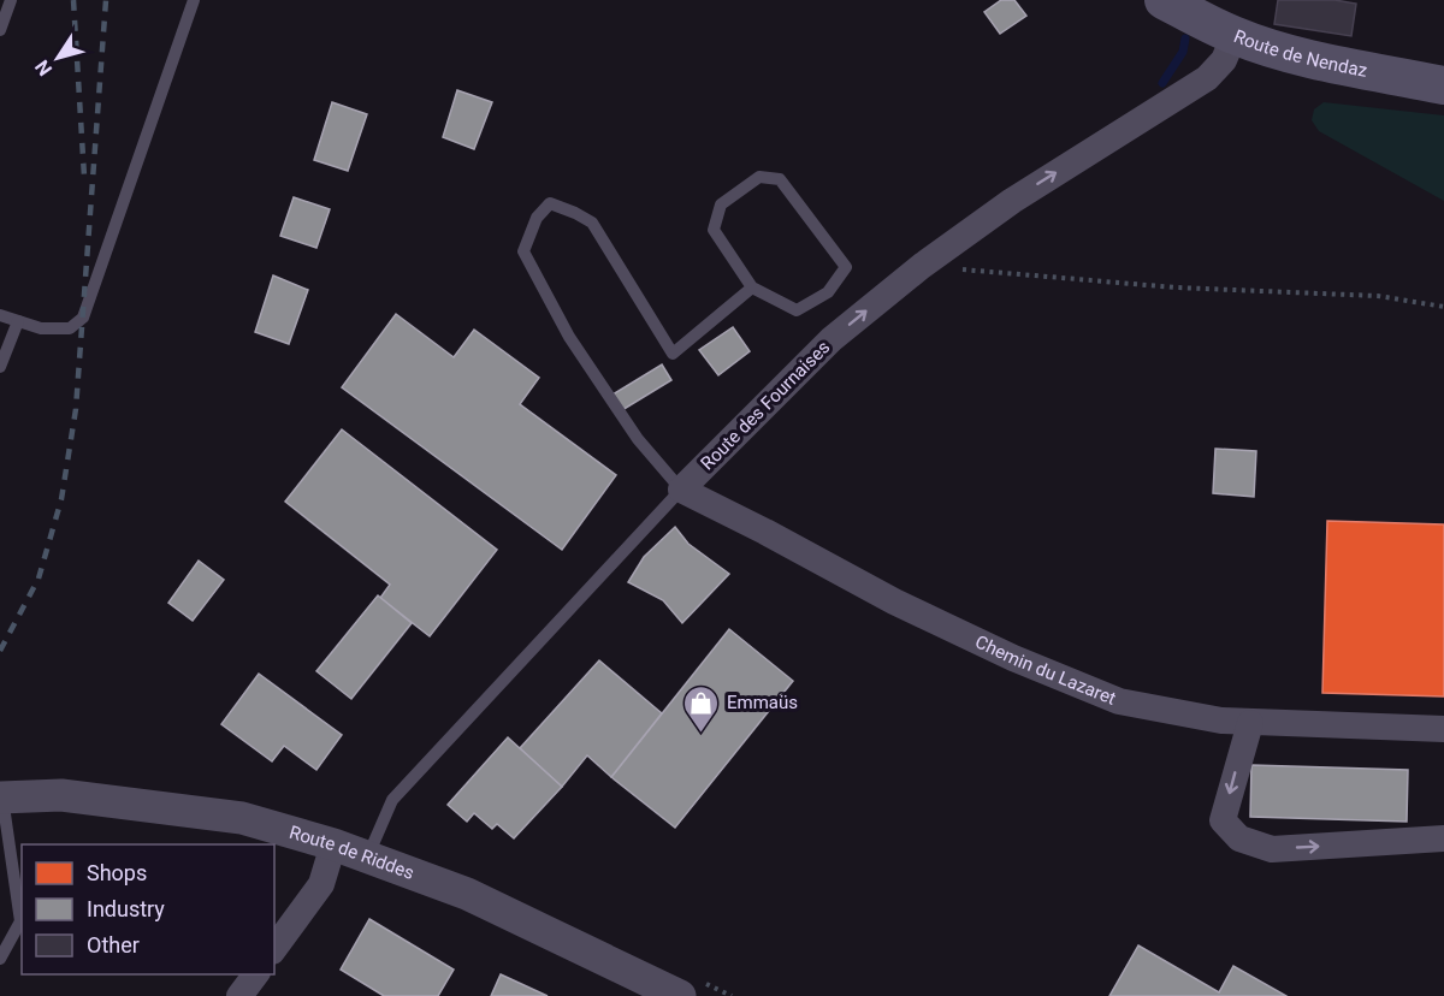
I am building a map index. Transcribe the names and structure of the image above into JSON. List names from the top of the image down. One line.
{"streets":{"main road":["Route de Nendaz"],"street":["Route des Fournaises","Chemin du Lazaret","Route de Riddes"]},"crossings":[["Route de Nendaz","Route des Fournaises"],["Route des Fournaises","Chemin du Lazaret"],["Route des Fournaises","Route de Riddes"]],"one_way":["Route des Fournaises"],"places":{"shop":["Emmaüs"]},"legend":["Shops","Industry","Other"],"north":"bottom left"}
